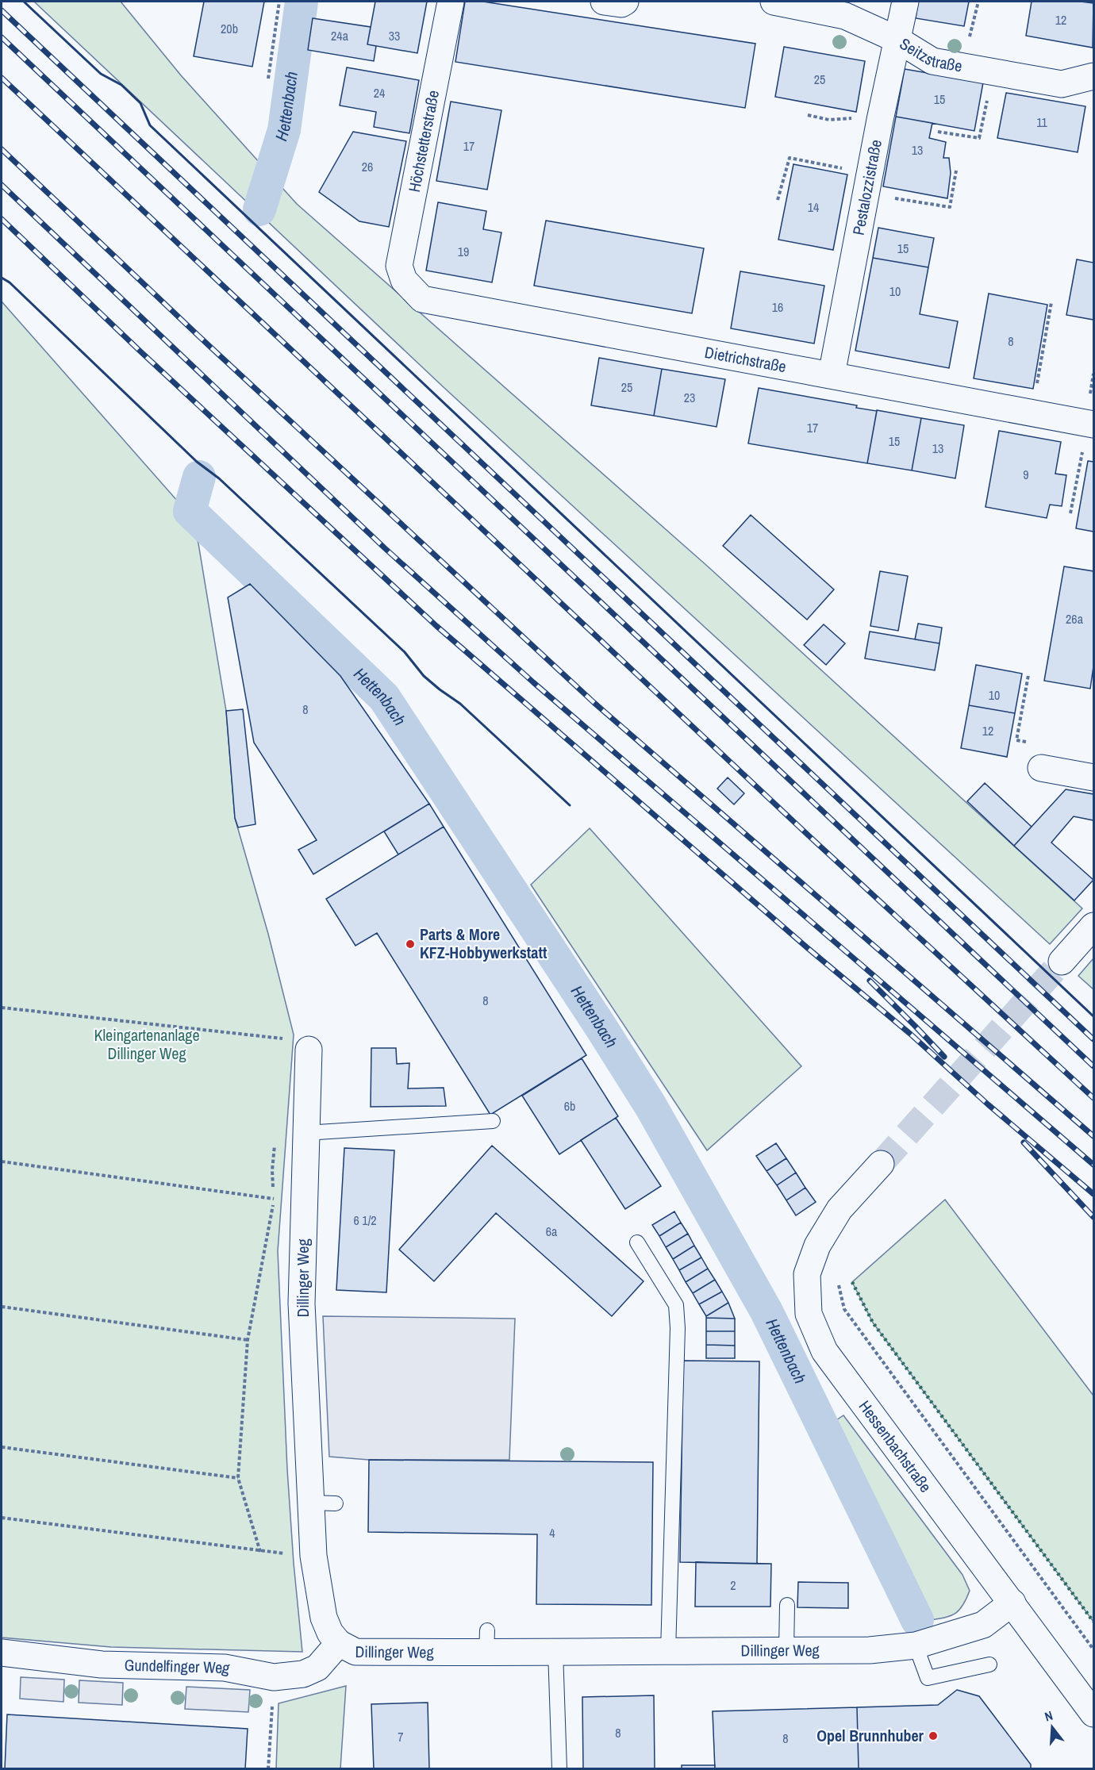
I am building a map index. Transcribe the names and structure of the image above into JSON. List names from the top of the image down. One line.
{"streets":{"street":["Seitzstraße","Höchstetterstraße","Pestalozzistraße","Dietrichstraße","Dillinger Weg","Hessenbachstraße","Gundelfinger Weg"]},"crossings":[["Seitzstraße","Pestalozzistraße"],["Höchstetterstraße","Dietrichstraße"],["Pestalozzistraße","Dietrichstraße"],["Dillinger Weg","Hessenbachstraße"],["Dillinger Weg","Gundelfinger Weg"]],"water":["Hettenbach"],"parks":["Kleingartenanlage Dillinger Weg"],"places":["Parts & More KFZ-Hobbywerkstatt","Opel Brunnhuber"],"house_numbers":["12","20b","24a","33","25","24","15","11","17","13","26","14","15","19","10","16","8","25","23","17","15","13","9","26a","10","8","12","8","6b","6 1/2","6a","4","2","8","7","8"],"north":"top"}
